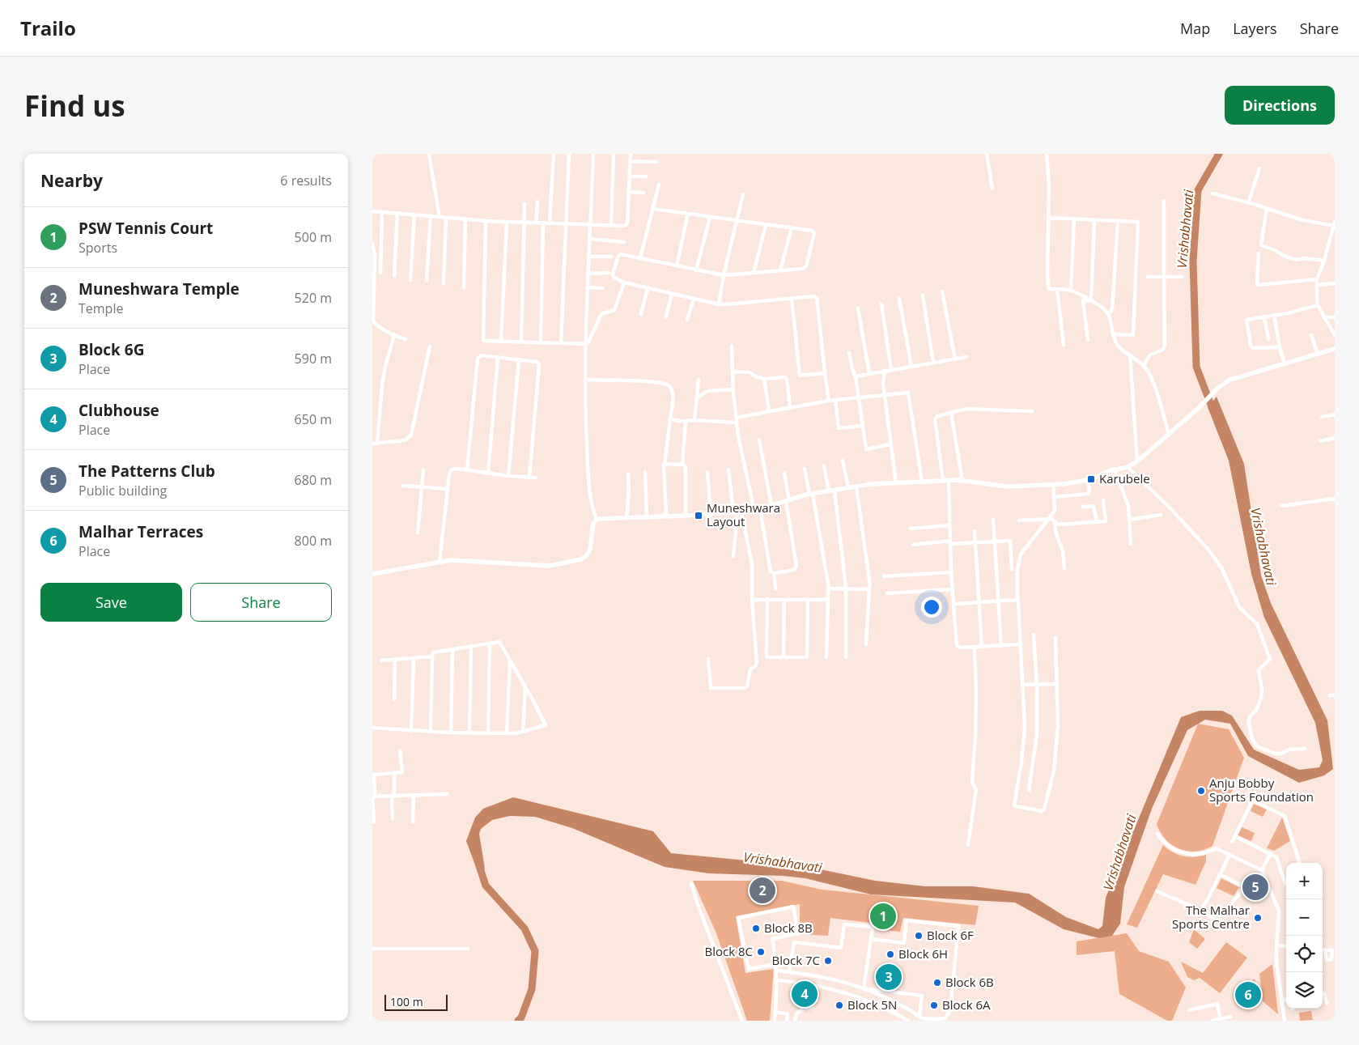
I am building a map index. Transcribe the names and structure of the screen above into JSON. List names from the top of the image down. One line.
{"water":["Vrishabhavati"],"places":{"transit":["Karubele","Muneshwara Layout"],"other":["Anju Bobby Sports Foundation","The Malhar Sports Centre","Block 8B","Block 6F","Block 8C","Block 6H","Block 7C","Block 6B","Block 5N","Block 6A"]},"scale_bar":"100 m","page":{"header":"Trailo","nav":["Map","Layers","Share"],"buttons":["Directions",["Save","Share"]],"title":"Find us","heading":["Nearby","6 results"],"list":[{"mark":"1","name":"PSW Tennis Court","note":"Sports","value":"500 m"},{"mark":"2","name":"Muneshwara Temple","note":"Temple","value":"520 m"},{"mark":"3","name":"Block 6G","note":"Place","value":"590 m"},{"mark":"4","name":"Clubhouse","note":"Place","value":"650 m"},{"mark":"5","name":"The Patterns Club","note":"Public building","value":"680 m"},{"mark":"6","name":"Malhar Terraces","note":"Place","value":"800 m"}],"map_buttons":["+","−"],"pins":["5","2","1","3","4","6"],"scale":"100 m"}}
